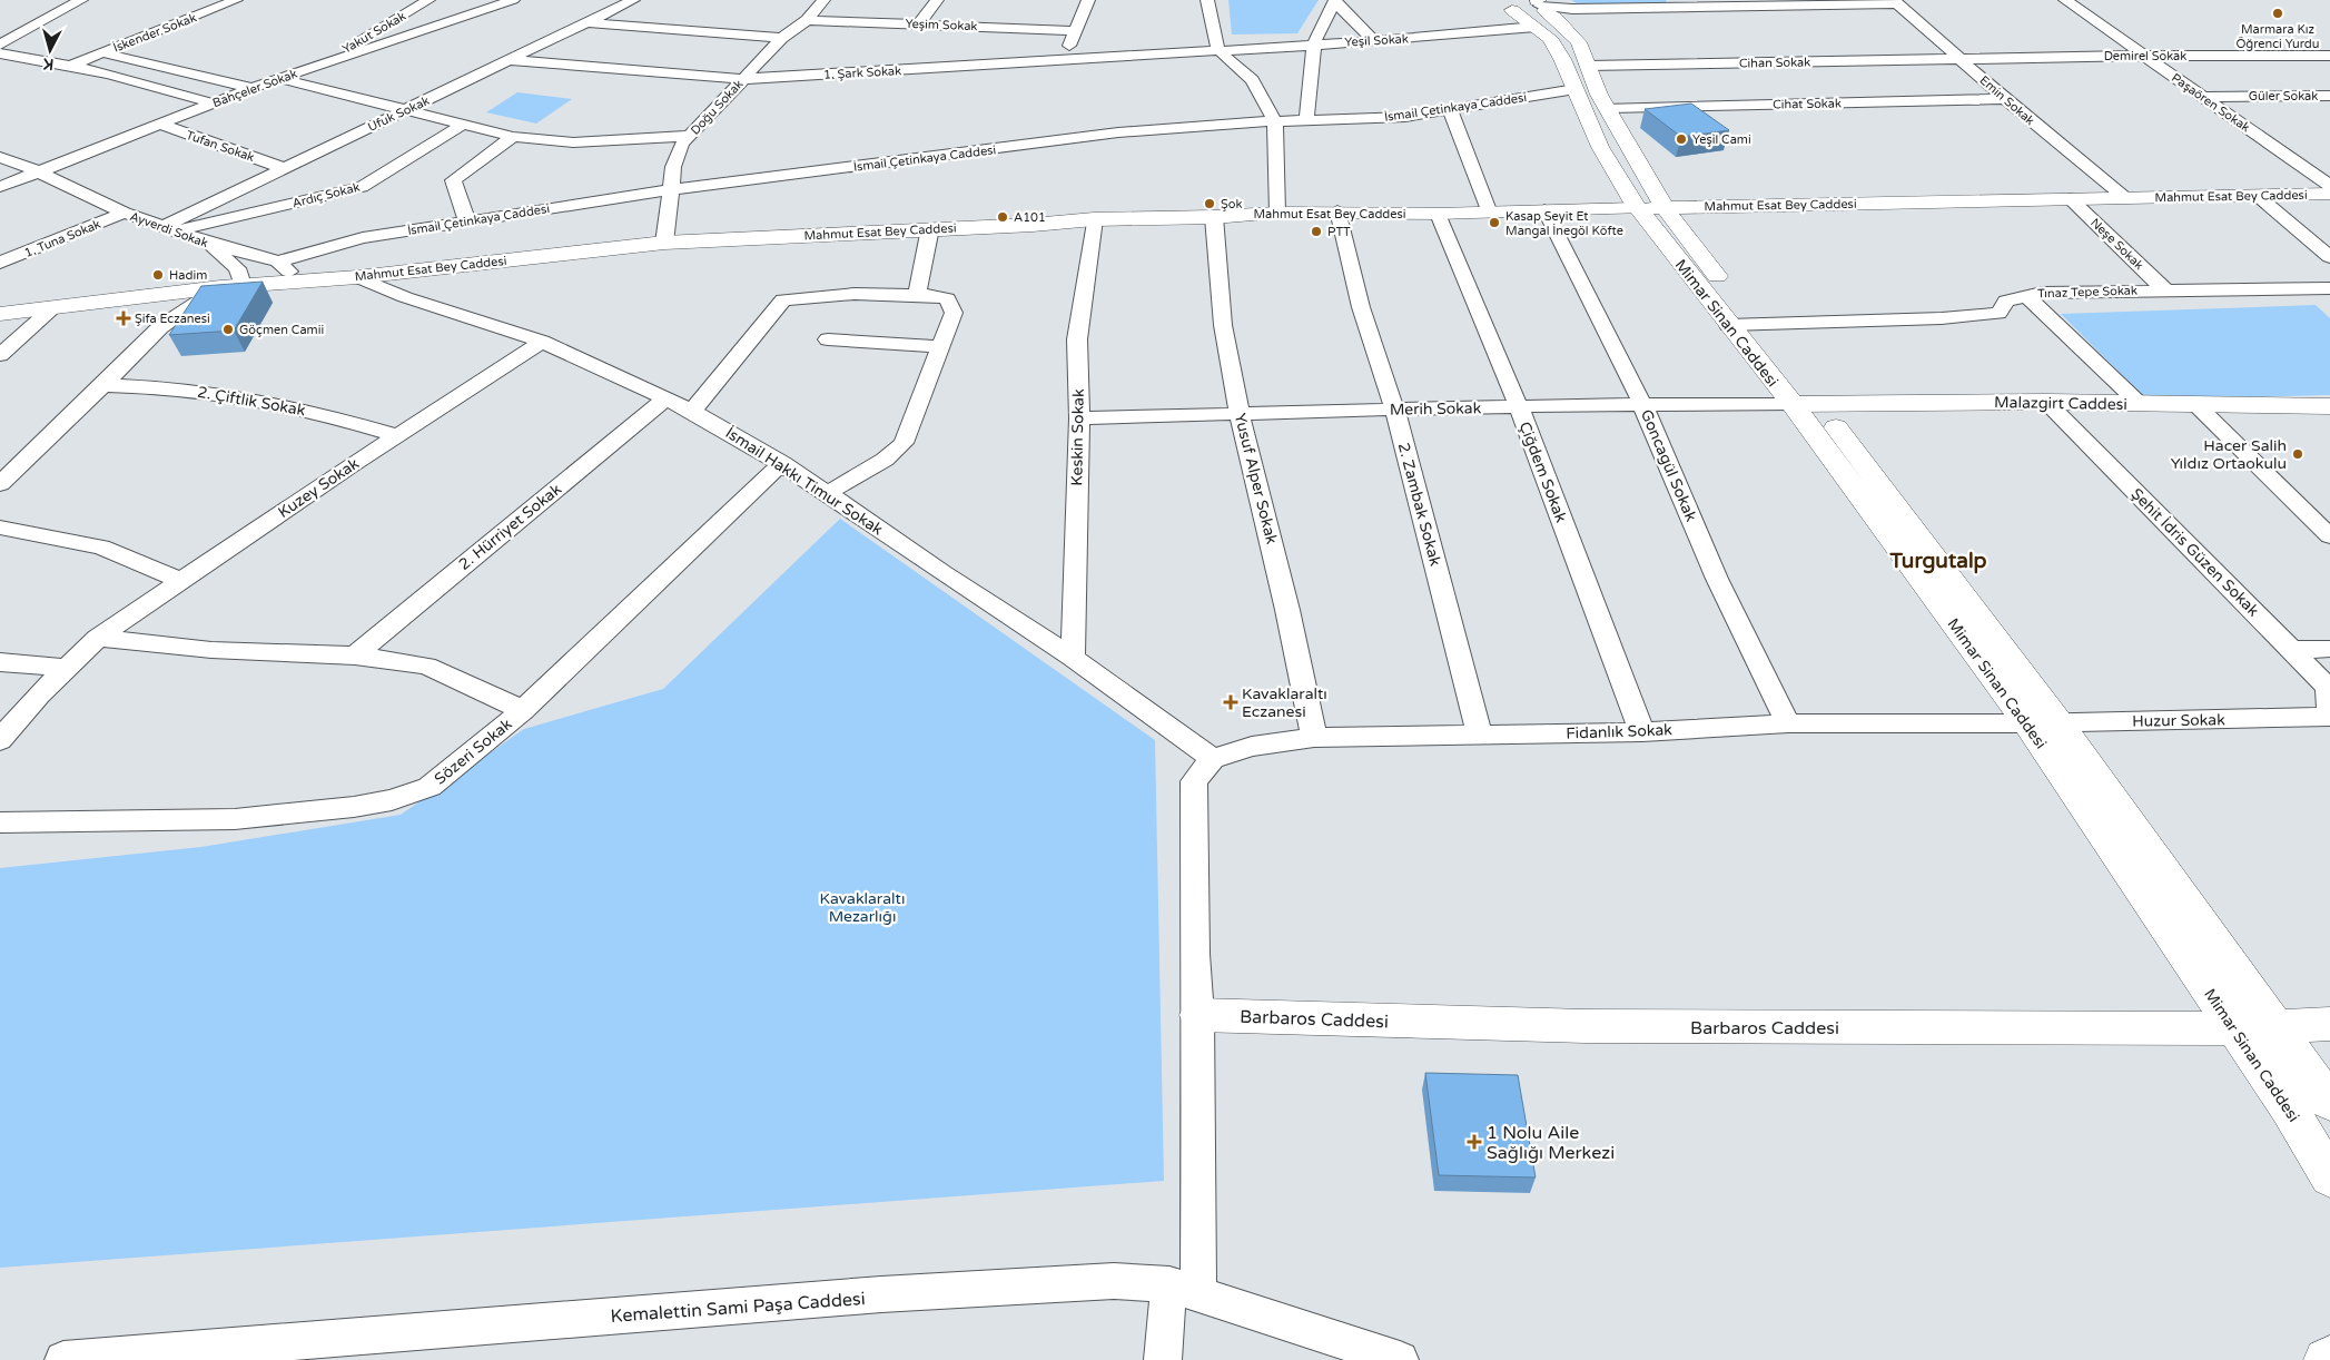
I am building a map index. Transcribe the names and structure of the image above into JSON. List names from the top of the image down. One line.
{"streets":{"main road":["Mahmut Esat Bey Caddesi","Mimar Sinan Caddesi","Malazgirt Caddesi","Barbaros Caddesi"],"street":["Yeşim Sokak","İskender Sokak","Yakut Sokak","Yeşil Sokak","Demirel Sokak","Cihan Sokak","1. Şark Sokak","Bahçeler Sokak","Güler Sokak","Emin Sokak","Paşaören Sokak","Cihat Sokak","Doğu Sokak","İsmail Çetinkaya Caddesi","Ufuk Sokak","Tufan Sokak","Ardıç Sokak","Ayverdi Sokak","1. Tuna Sokak","Neşe Sokak","Tınaz Tepe Sokak","2. Çiftlik Sokak","Merih Sokak","Keskin Sokak","Goncagül Sokak","Çiğdem Sokak","Yusuf Alper Sokak","İsmail Hakkı Timur Sokak","Kuzey Sokak","2. Zambak Sokak","2. Hürriyet Sokak","Şehit İdris Güzen Sokak","Huzur Sokak","Fidanlık Sokak","Sözeri Sokak","Kemalettin Sami Paşa Caddesi"]},"crossings":[["Yeşim Sokak","1. Şark Sokak"],["Yeşim Sokak","Doğu Sokak"],["Yakut Sokak","Bahçeler Sokak"],["Yeşil Sokak","1. Şark Sokak"],["Yeşil Sokak","Mimar Sinan Caddesi"],["Demirel Sokak","Cihan Sokak"],["Demirel Sokak","Emin Sokak"],["Demirel Sokak","Paşaören Sokak"],["Cihan Sokak","Emin Sokak"],["Cihan Sokak","Mimar Sinan Caddesi"],["1. Şark Sokak","Doğu Sokak"],["1. Şark Sokak","Ufuk Sokak"],["Bahçeler Sokak","Tufan Sokak"],["Bahçeler Sokak","Ayverdi Sokak"],["Güler Sokak","Paşaören Sokak"],["Emin Sokak","Cihat Sokak"],["Emin Sokak","Mahmut Esat Bey Caddesi"],["Cihat Sokak","Mimar Sinan Caddesi"],["Doğu Sokak","İsmail Çetinkaya Caddesi"],["Doğu Sokak","Mahmut Esat Bey Caddesi"],["İsmail Çetinkaya Caddesi","Ayverdi Sokak"],["İsmail Çetinkaya Caddesi","Mimar Sinan Caddesi"],["Ufuk Sokak","Tufan Sokak"],["Ufuk Sokak","Ardıç Sokak"],["Ufuk Sokak","Ayverdi Sokak"],["Ardıç Sokak","Ayverdi Sokak"],["Mahmut Esat Bey Caddesi","Ayverdi Sokak"],["Mahmut Esat Bey Caddesi","Neşe Sokak"],["Mahmut Esat Bey Caddesi","Mimar Sinan Caddesi"],["Mahmut Esat Bey Caddesi","Keskin Sokak"],["Mahmut Esat Bey Caddesi","Goncagül Sokak"],["Mahmut Esat Bey Caddesi","Çiğdem Sokak"],["Mahmut Esat Bey Caddesi","Yusuf Alper Sokak"],["Mahmut Esat Bey Caddesi","İsmail Hakkı Timur Sokak"],["Mahmut Esat Bey Caddesi","2. Zambak Sokak"],["Ayverdi Sokak","1. Tuna Sokak"],["Neşe Sokak","Tınaz Tepe Sokak"],["Tınaz Tepe Sokak","Mimar Sinan Caddesi"],["Mimar Sinan Caddesi","Malazgirt Caddesi"],["Mimar Sinan Caddesi","Merih Sokak"],["Mimar Sinan Caddesi","Huzur Sokak"],["Mimar Sinan Caddesi","Fidanlık Sokak"],["Mimar Sinan Caddesi","Barbaros Caddesi"],["2. Çiftlik Sokak","Kuzey Sokak"],["Malazgirt Caddesi","Merih Sokak"],["Malazgirt Caddesi","Şehit İdris Güzen Sokak"],["Merih Sokak","Keskin Sokak"],["Merih Sokak","Goncagül Sokak"],["Merih Sokak","Çiğdem Sokak"],["Merih Sokak","Yusuf Alper Sokak"],["Merih Sokak","2. Zambak Sokak"],["Keskin Sokak","İsmail Hakkı Timur Sokak"],["Goncagül Sokak","Fidanlık Sokak"],["Çiğdem Sokak","Fidanlık Sokak"],["Yusuf Alper Sokak","Fidanlık Sokak"],["İsmail Hakkı Timur Sokak","Kuzey Sokak"],["İsmail Hakkı Timur Sokak","2. Hürriyet Sokak"],["İsmail Hakkı Timur Sokak","Fidanlık Sokak"],["İsmail Hakkı Timur Sokak","Sözeri Sokak"],["2. Zambak Sokak","Fidanlık Sokak"],["Huzur Sokak","Fidanlık Sokak"]],"districts":["Turgutalp"],"parks":["Kavaklaraltı Mezarlığı"],"places":{"other":["Marmara Kız Öğrenci Yurdu","Yeşil Cami","Şok","A101","Kasap Seyit Et Mangal İnegöl Köfte","PTT","Hadim","Göçmen Camii","Hacer Salih Yıldız Ortaokulu"],"health":["Şifa Eczanesi","Kavaklaraltı Eczanesi","1 Nolu Aile Sağlığı Merkezi"]},"north":"bottom"}
